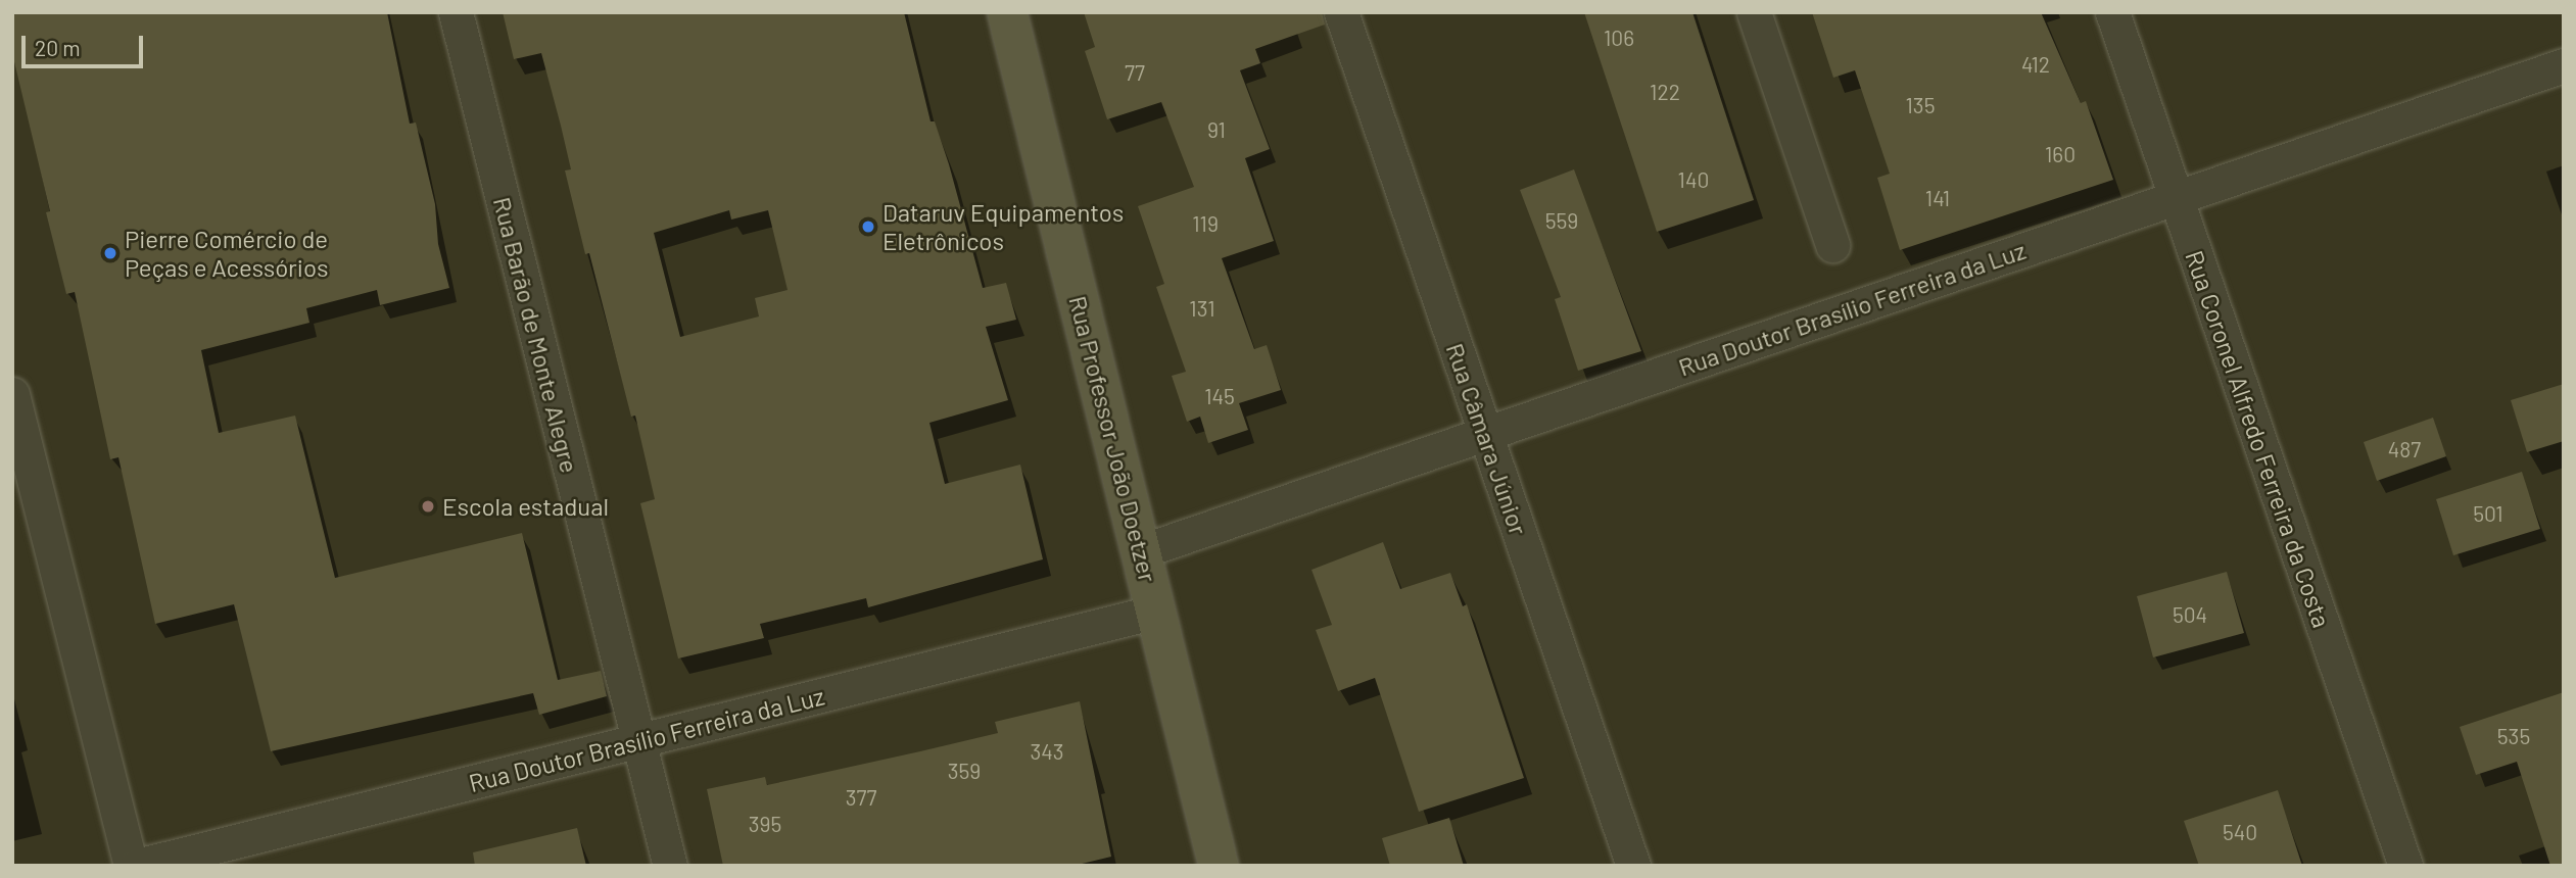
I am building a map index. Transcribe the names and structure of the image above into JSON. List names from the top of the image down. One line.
{"streets":{"main road":["Rua Professor João Doetzer"],"street":["Rua Doutor Brasílio Ferreira da Luz","Rua Barão de Monte Alegre","Rua Câmara Júnior","Rua Coronel Alfredo Ferreira da Costa"]},"crossings":[["Rua Doutor Brasílio Ferreira da Luz","Rua Barão de Monte Alegre"],["Rua Doutor Brasílio Ferreira da Luz","Rua Professor João Doetzer"],["Rua Doutor Brasílio Ferreira da Luz","Rua Câmara Júnior"],["Rua Doutor Brasílio Ferreira da Luz","Rua Coronel Alfredo Ferreira da Costa"]],"places":["Dataruv Equipamentos Eletrônicos","Pierre Comércio de Peças e Acessórios","Escola estadual"],"house_numbers":["106","412","77","122","135","91","160","140","141","559","119","131","145","487","501","504","535","343","359","377","395","540"],"scale_bar":"20 m"}
